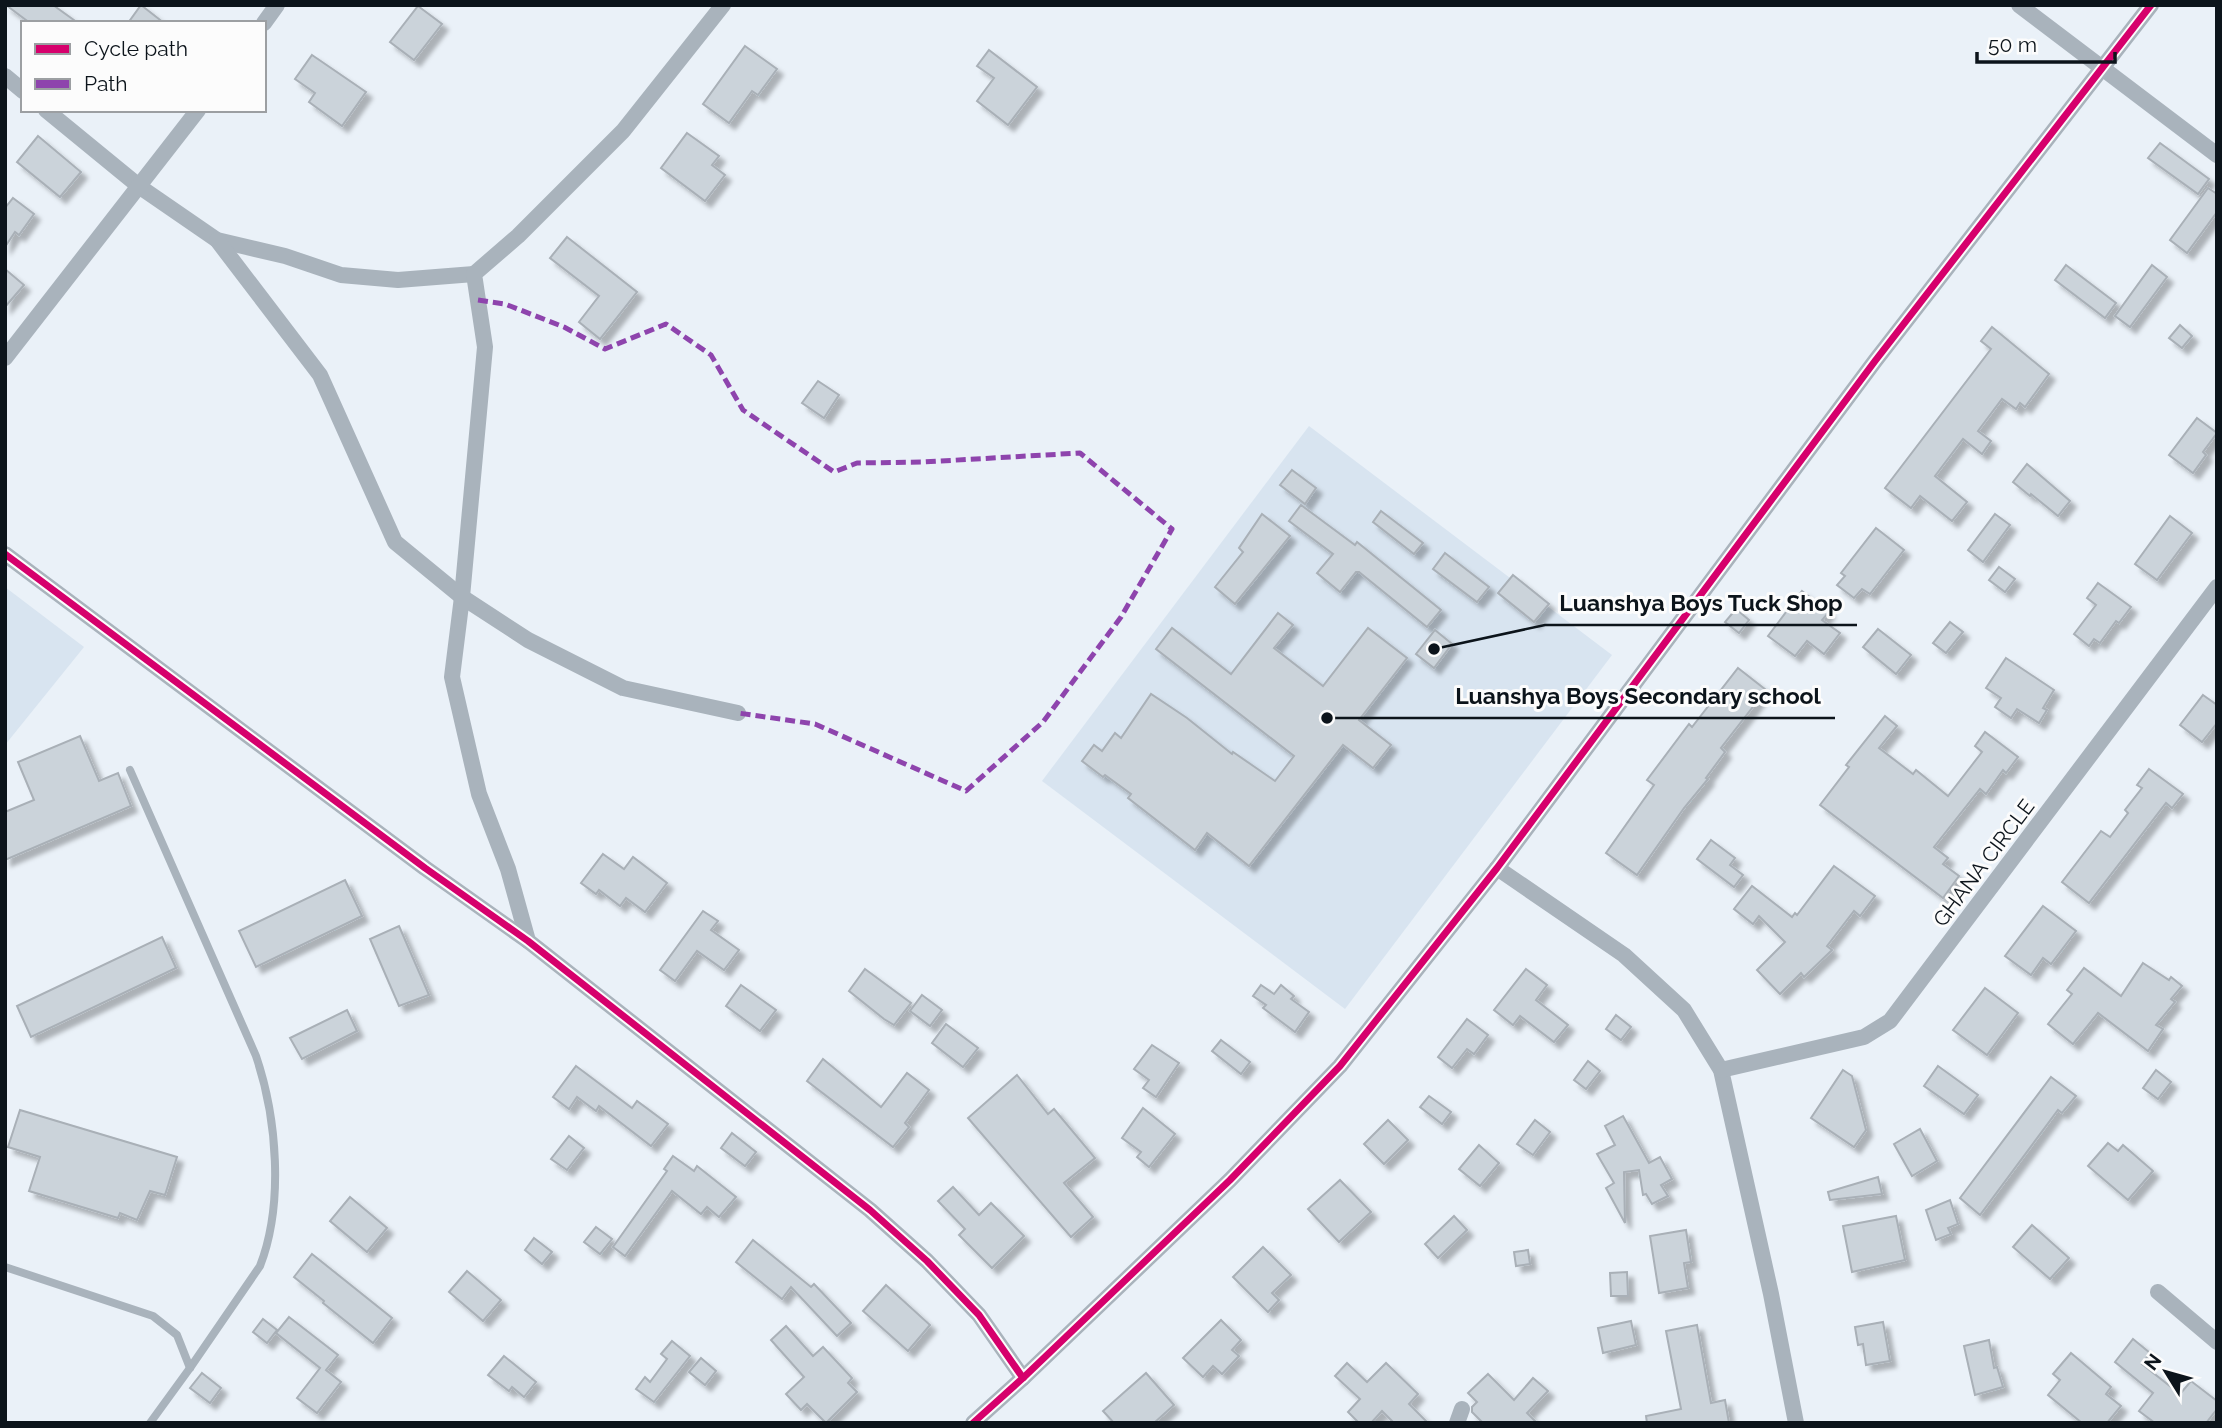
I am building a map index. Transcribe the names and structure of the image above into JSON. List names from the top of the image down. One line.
{"streets":{"street":["GHANA CIRCLE"]},"places":["Luanshya Boys Tuck Shop","Luanshya Boys Secondary school"],"legend":["Cycle path","Path"],"scale_bar":"50 m","north":"top left"}
